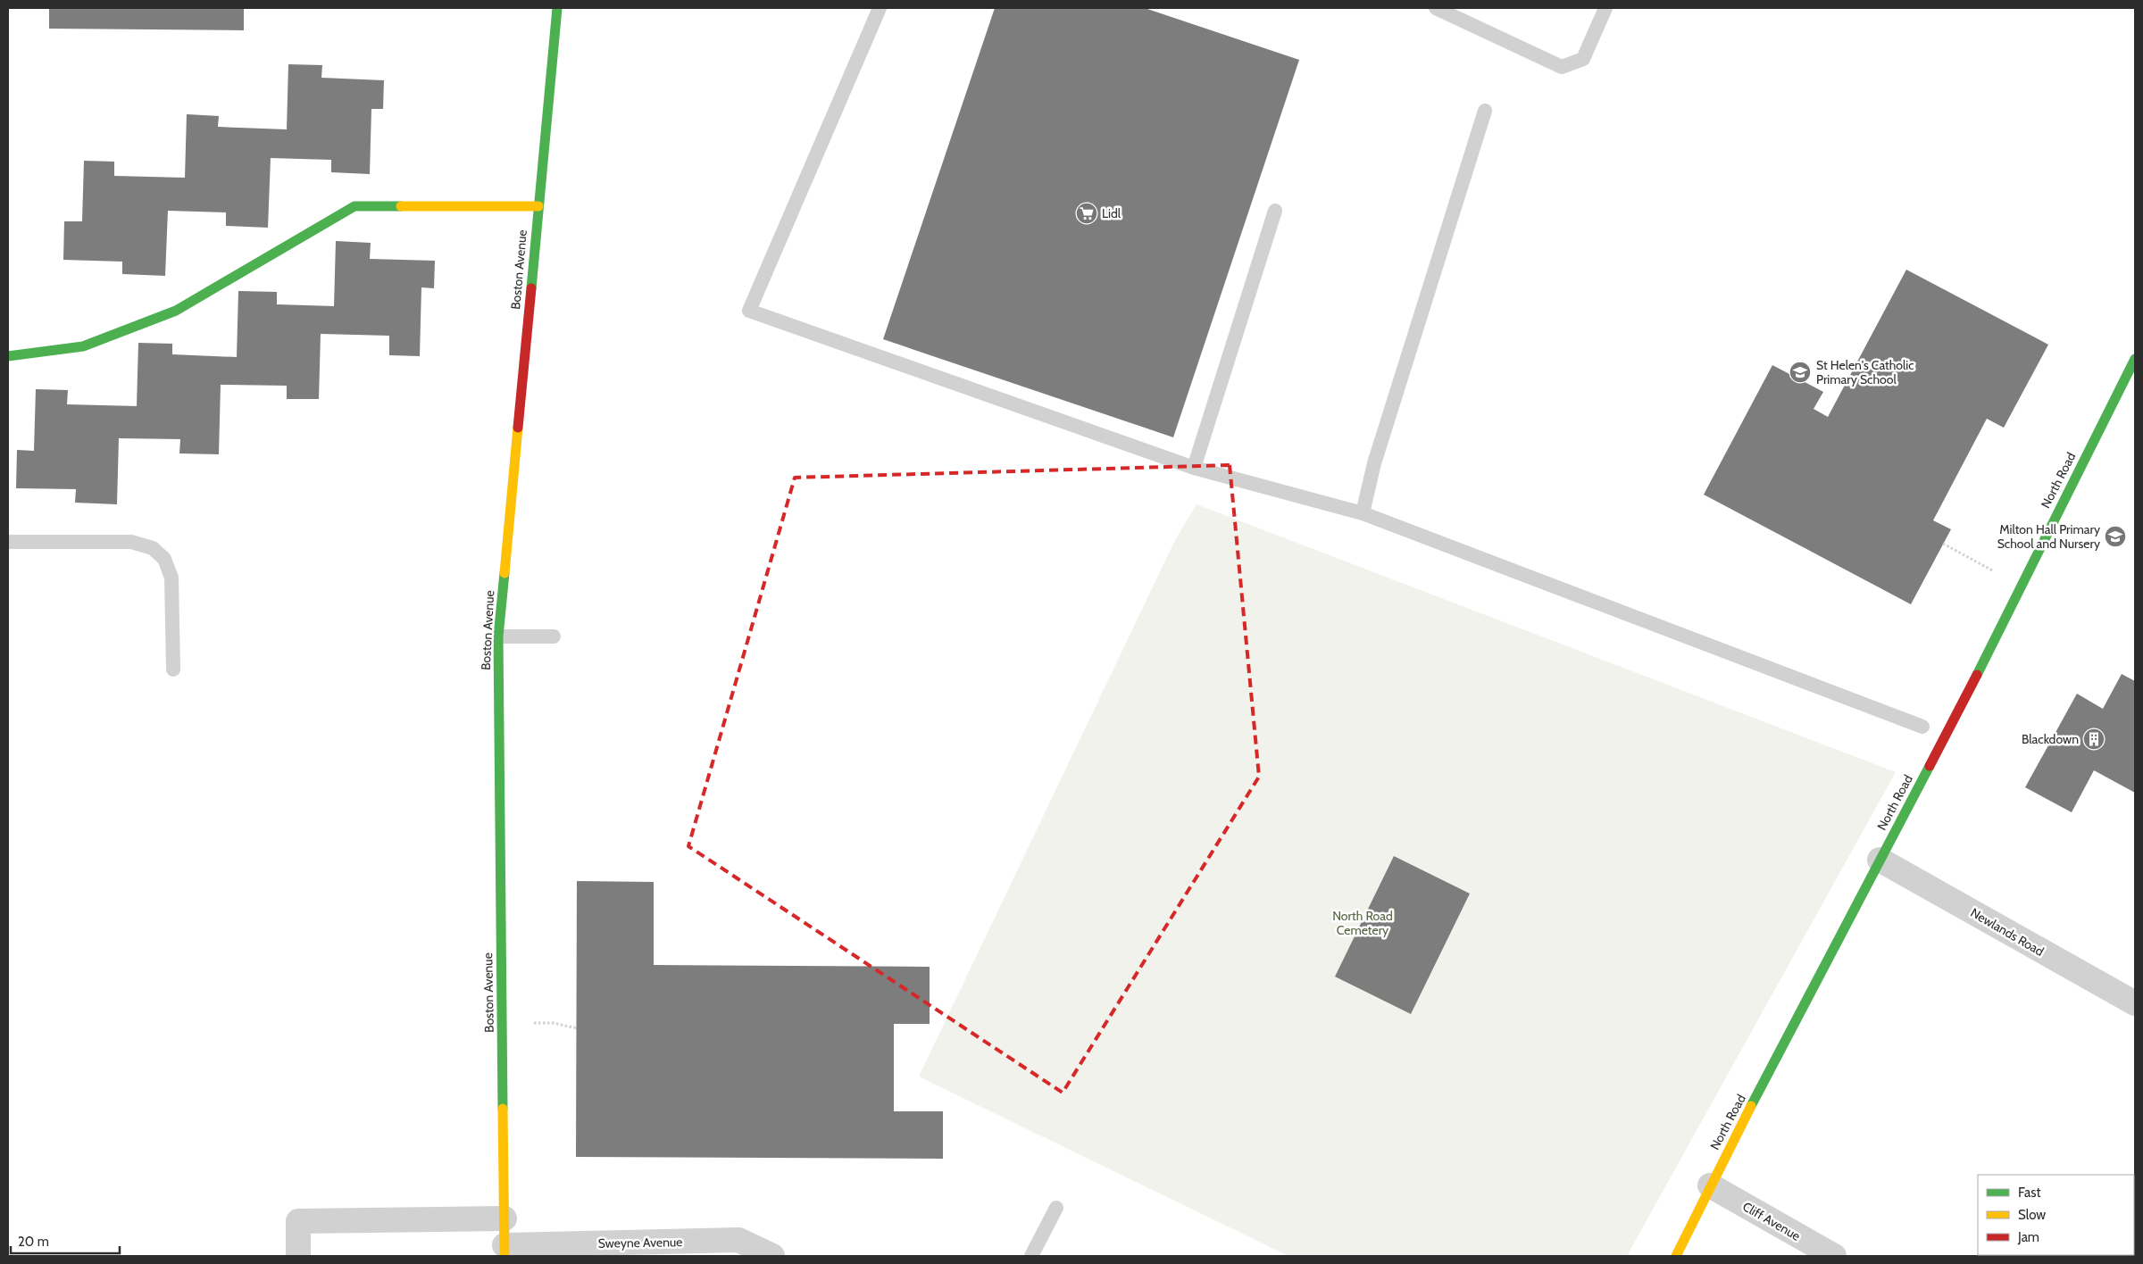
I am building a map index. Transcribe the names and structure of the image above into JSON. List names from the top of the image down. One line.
{"streets":{"street":["Boston Avenue","North Road","Newlands Road","Cliff Avenue","Sweyne Avenue"]},"crossings":[["Boston Avenue","Sweyne Avenue"],["North Road","Newlands Road"],["North Road","Cliff Avenue"]],"parks":["North Road Cemetery"],"places":{"supermarket":["Lidl"],"school or university":["St Helen's Catholic Primary School","Milton Hall Primary School and Nursery"],"building":["Blackdown"]},"legend":["Fast","Slow","Jam"],"scale_bar":"20 m"}
